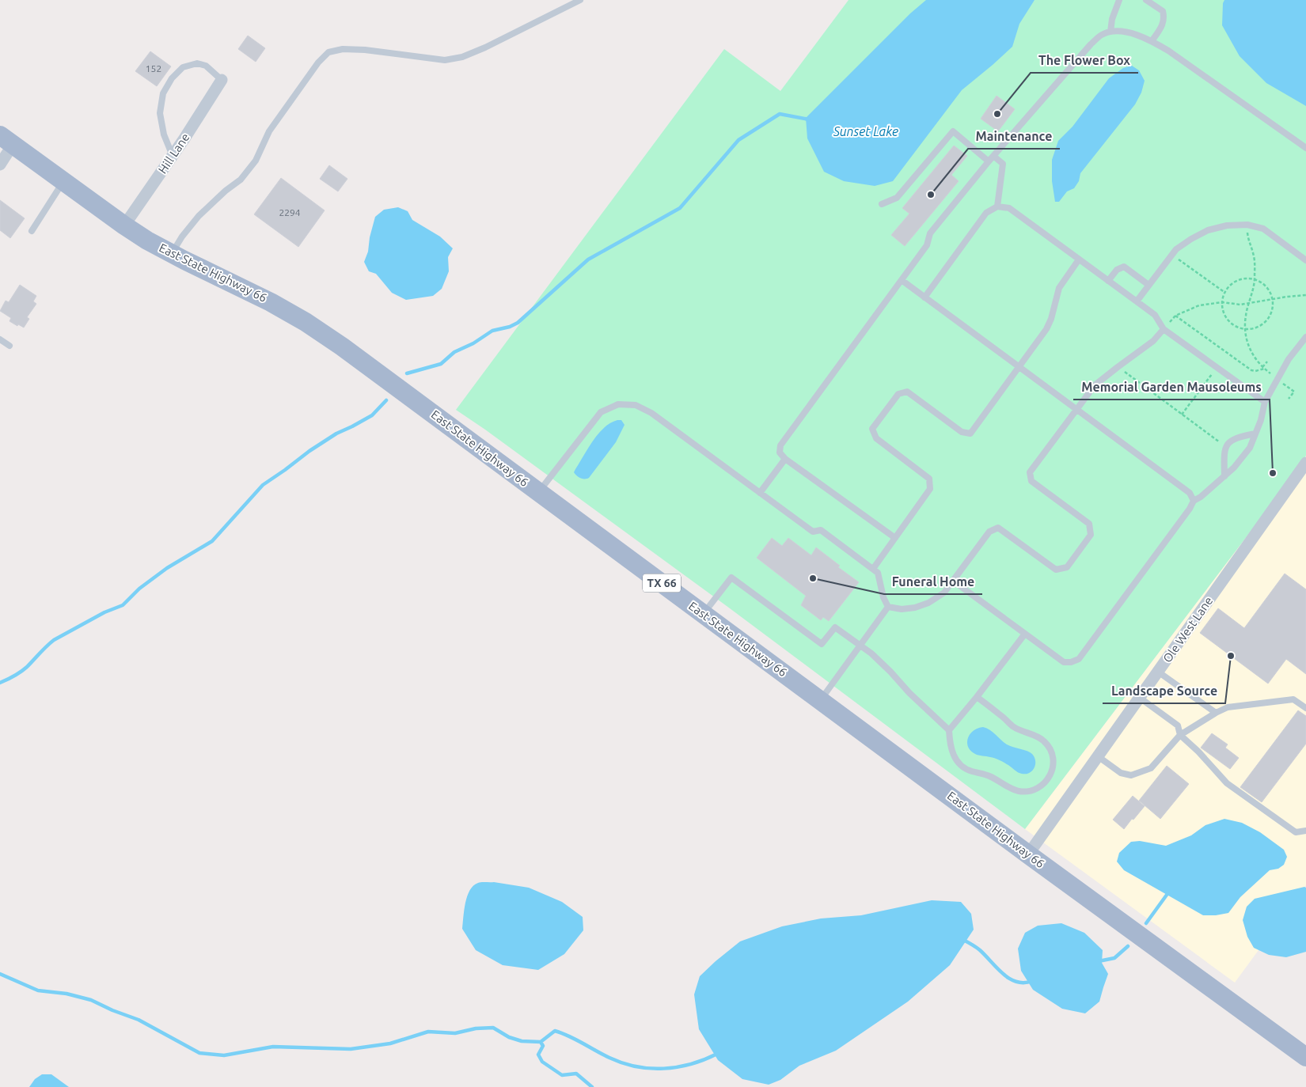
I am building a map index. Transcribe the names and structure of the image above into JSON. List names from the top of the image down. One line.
{"streets":{"main road":["East State Highway 66","TX 66"],"street":["Hill Lane","Ole West Lane"]},"crossings":[["Hill Lane","East State Highway 66"],["East State Highway 66","Ole West Lane"]],"water":["Sunset Lake"],"places":["The Flower Box","Maintenance","Memorial Garden Mausoleums","Funeral Home","Landscape Source"],"house_numbers":["152","2294"]}
